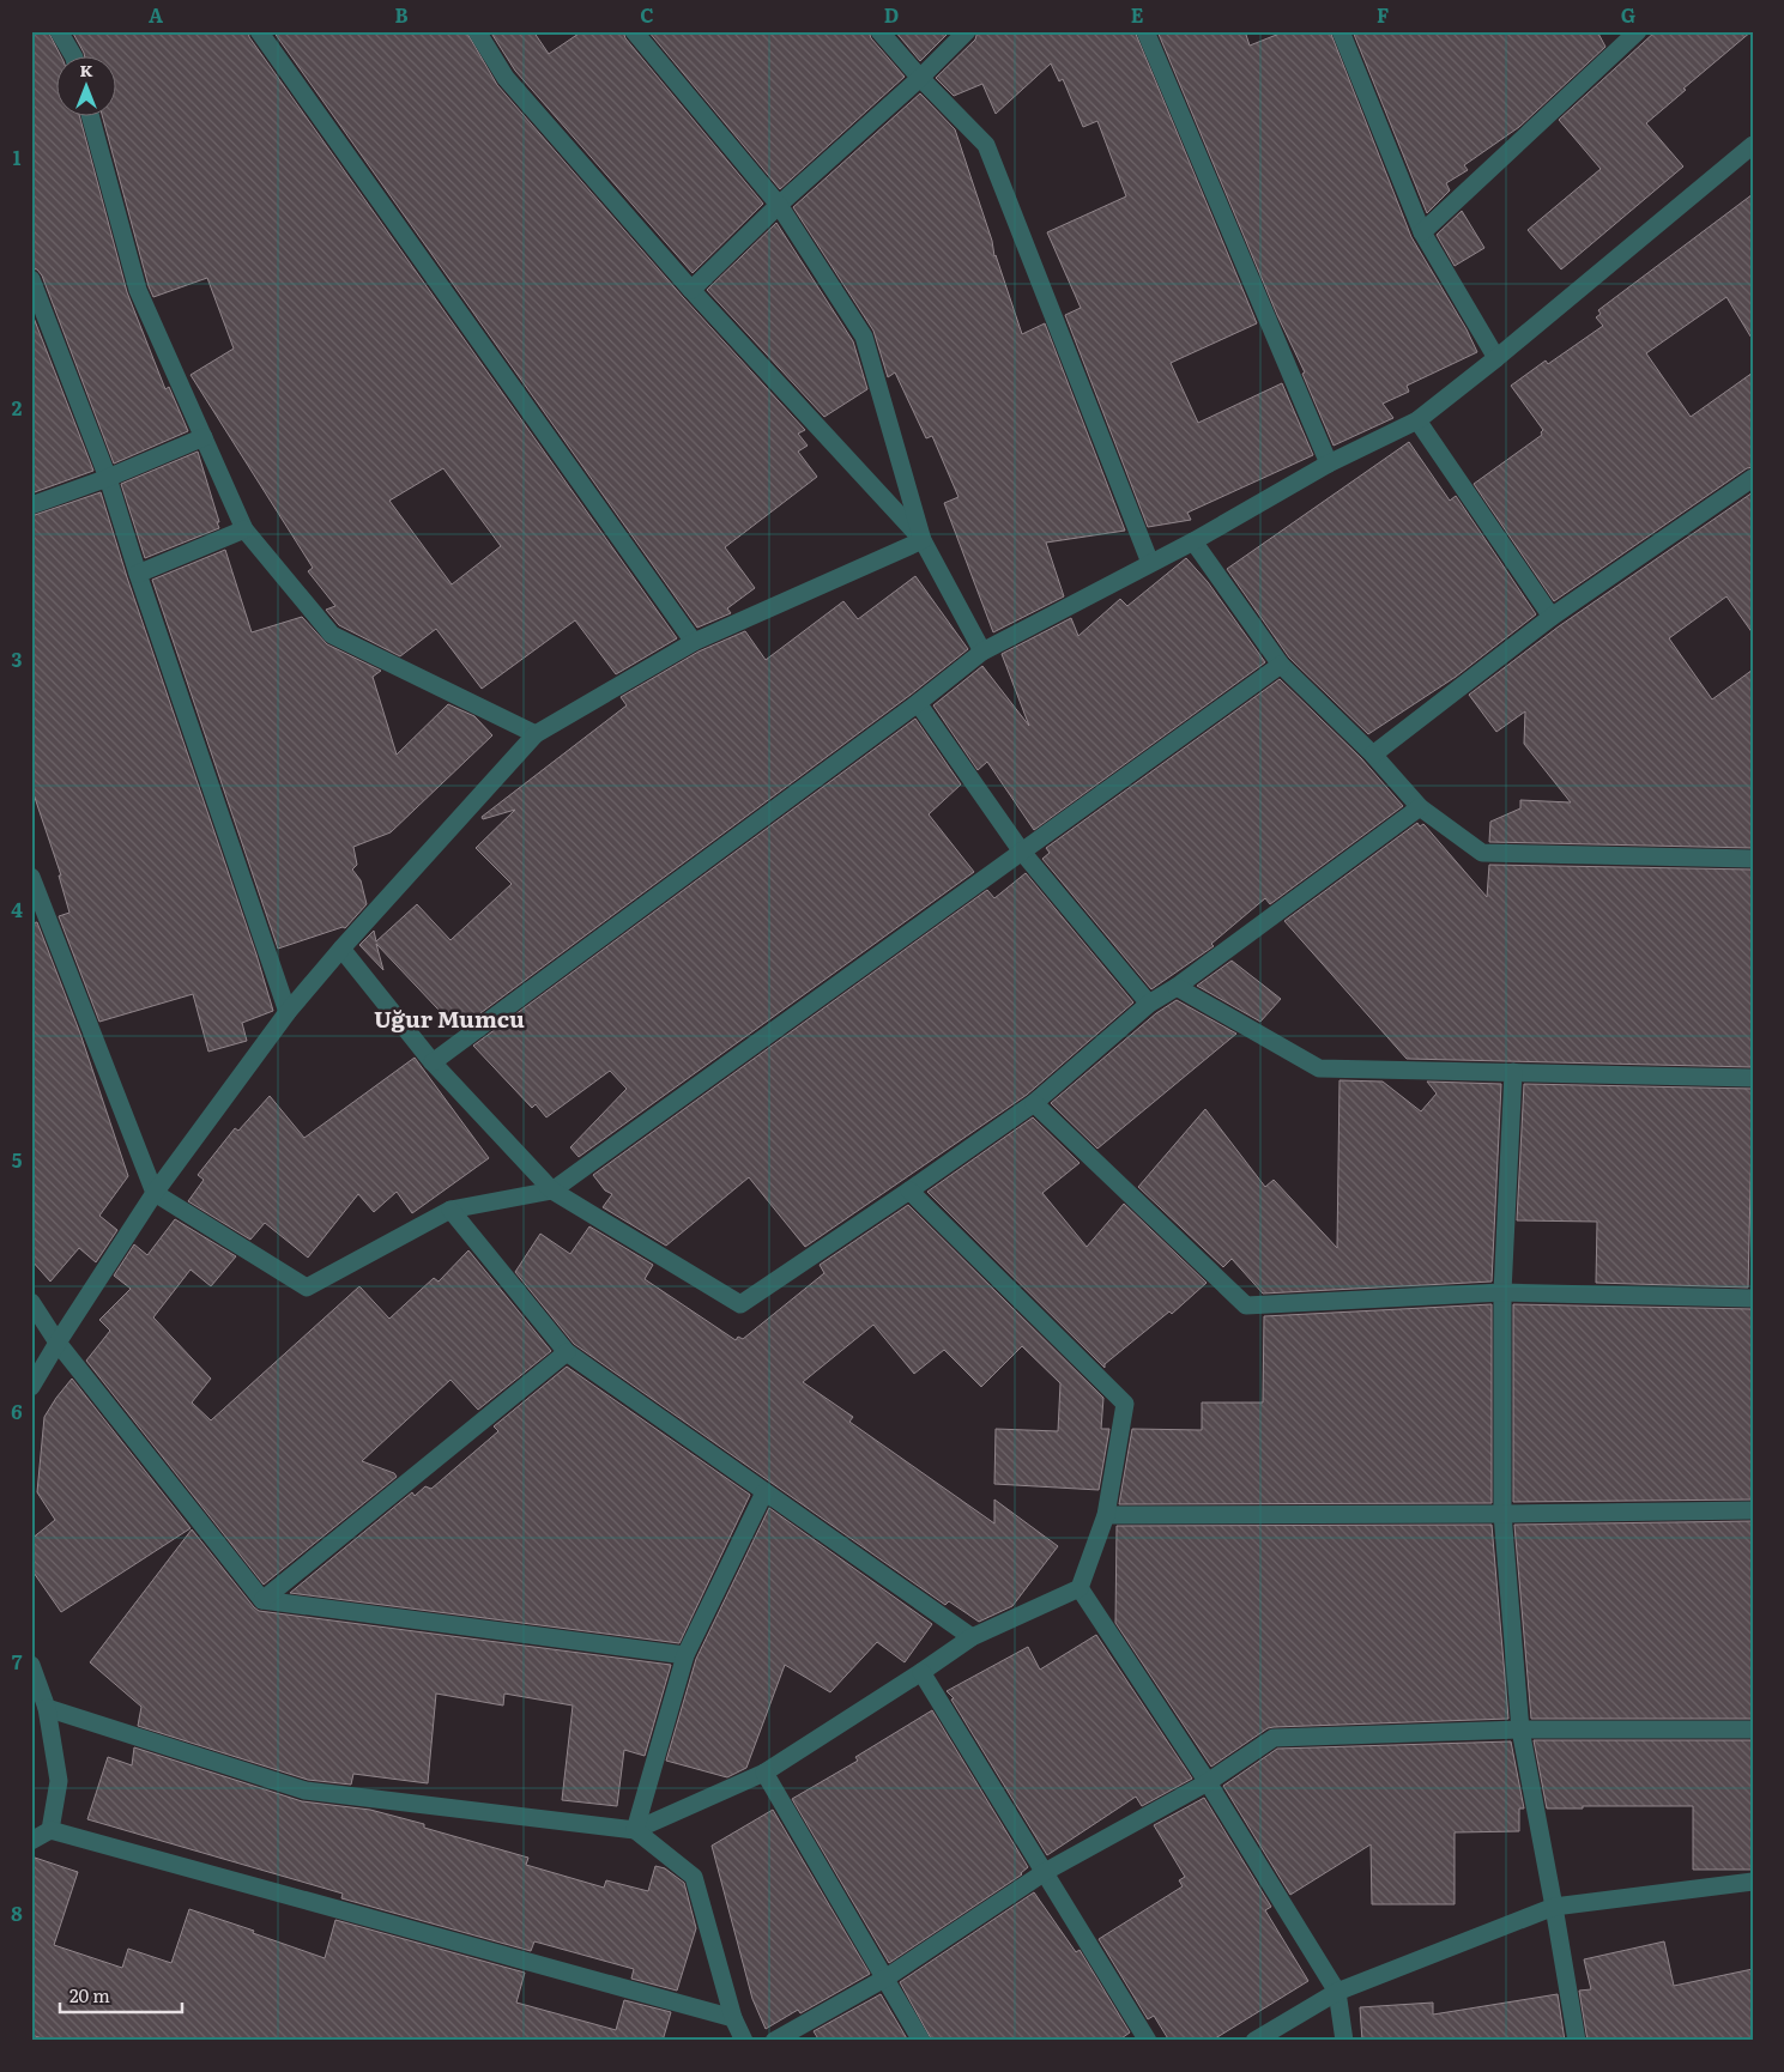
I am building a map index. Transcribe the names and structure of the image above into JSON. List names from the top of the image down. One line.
{"districts":["Uğur Mumcu"],"scale_bar":"20 m","north":"top","grid":{"columns":["A","B","C","D","E","F","G"],"rows":["1","2","3","4","5","6","7","8"]}}
